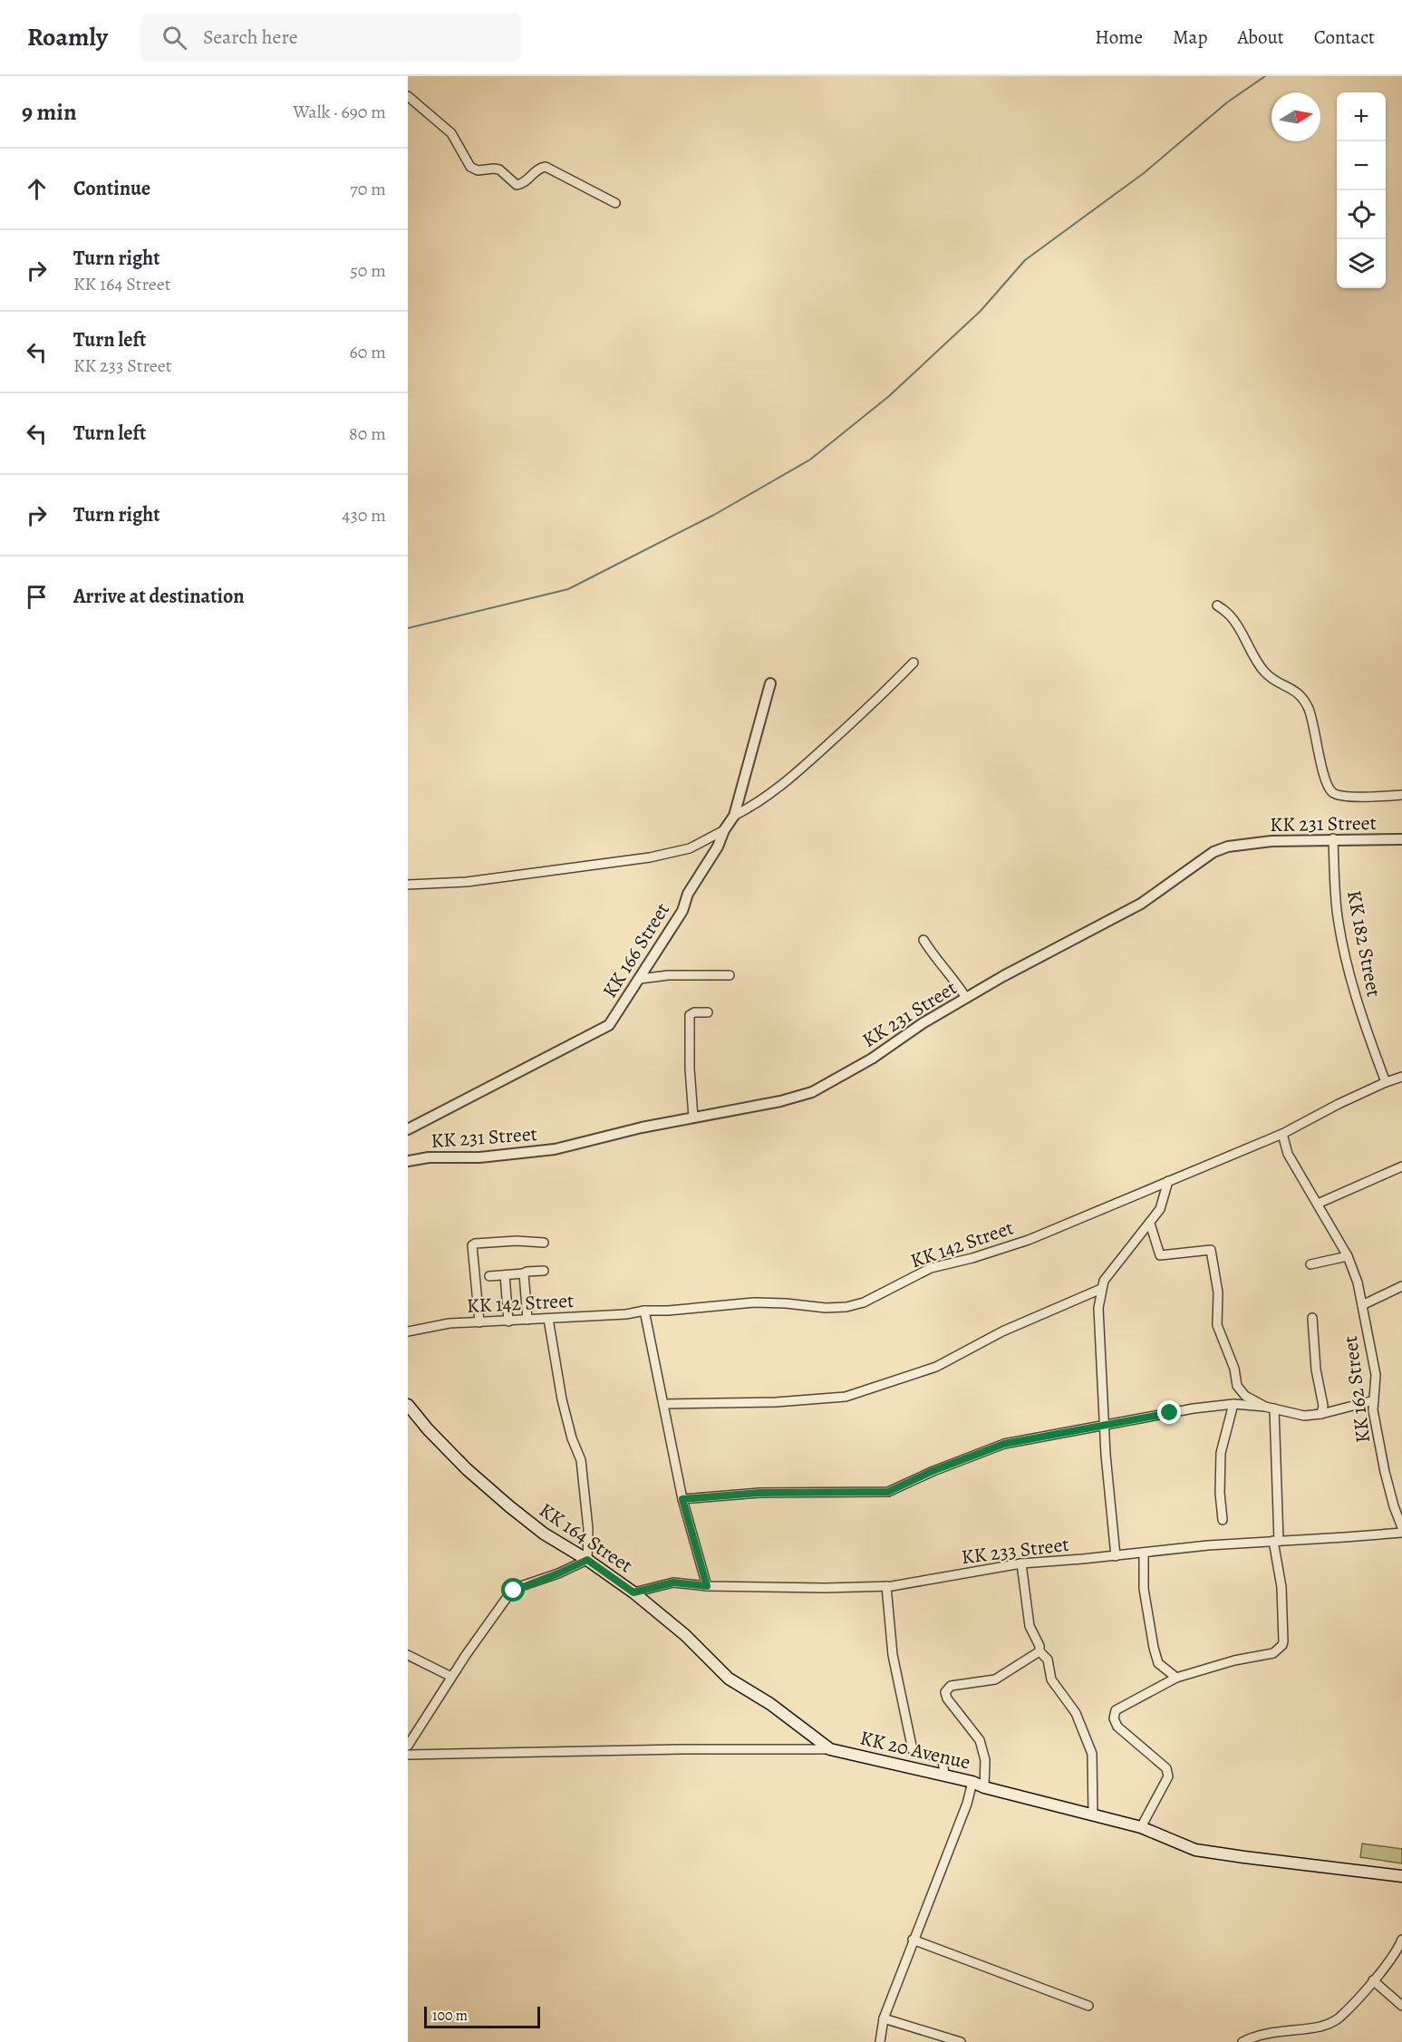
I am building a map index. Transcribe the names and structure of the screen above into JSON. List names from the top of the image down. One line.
{"streets":{"main road":["KK 164 Street","KK 20 Avenue"],"street":["KK 231 Street","KK 182 Street","KK 166 Street","KK 142 Street","KK 162 Street","KK 233 Street"]},"crossings":[["KK 231 Street","KK 182 Street"],["KK 182 Street","KK 142 Street"],["KK 142 Street","KK 162 Street"],["KK 164 Street","KK 233 Street"],["KK 164 Street","KK 20 Avenue"]],"scale_bar":"100 m","north":"right","page":{"header":"Roamly","search":"Search here","nav":["Home","Map","About","Contact"],"heading":["9 min","Walk · 690 m"],"map_buttons":["+","−"],"list":[["Continue","70 m"],["Turn right","KK 164 Street","50 m"],["Turn left","KK 233 Street","60 m"],["Turn left","80 m"],["Turn right","430 m"],"Arrive at destination"],"scale":"100 m"}}
